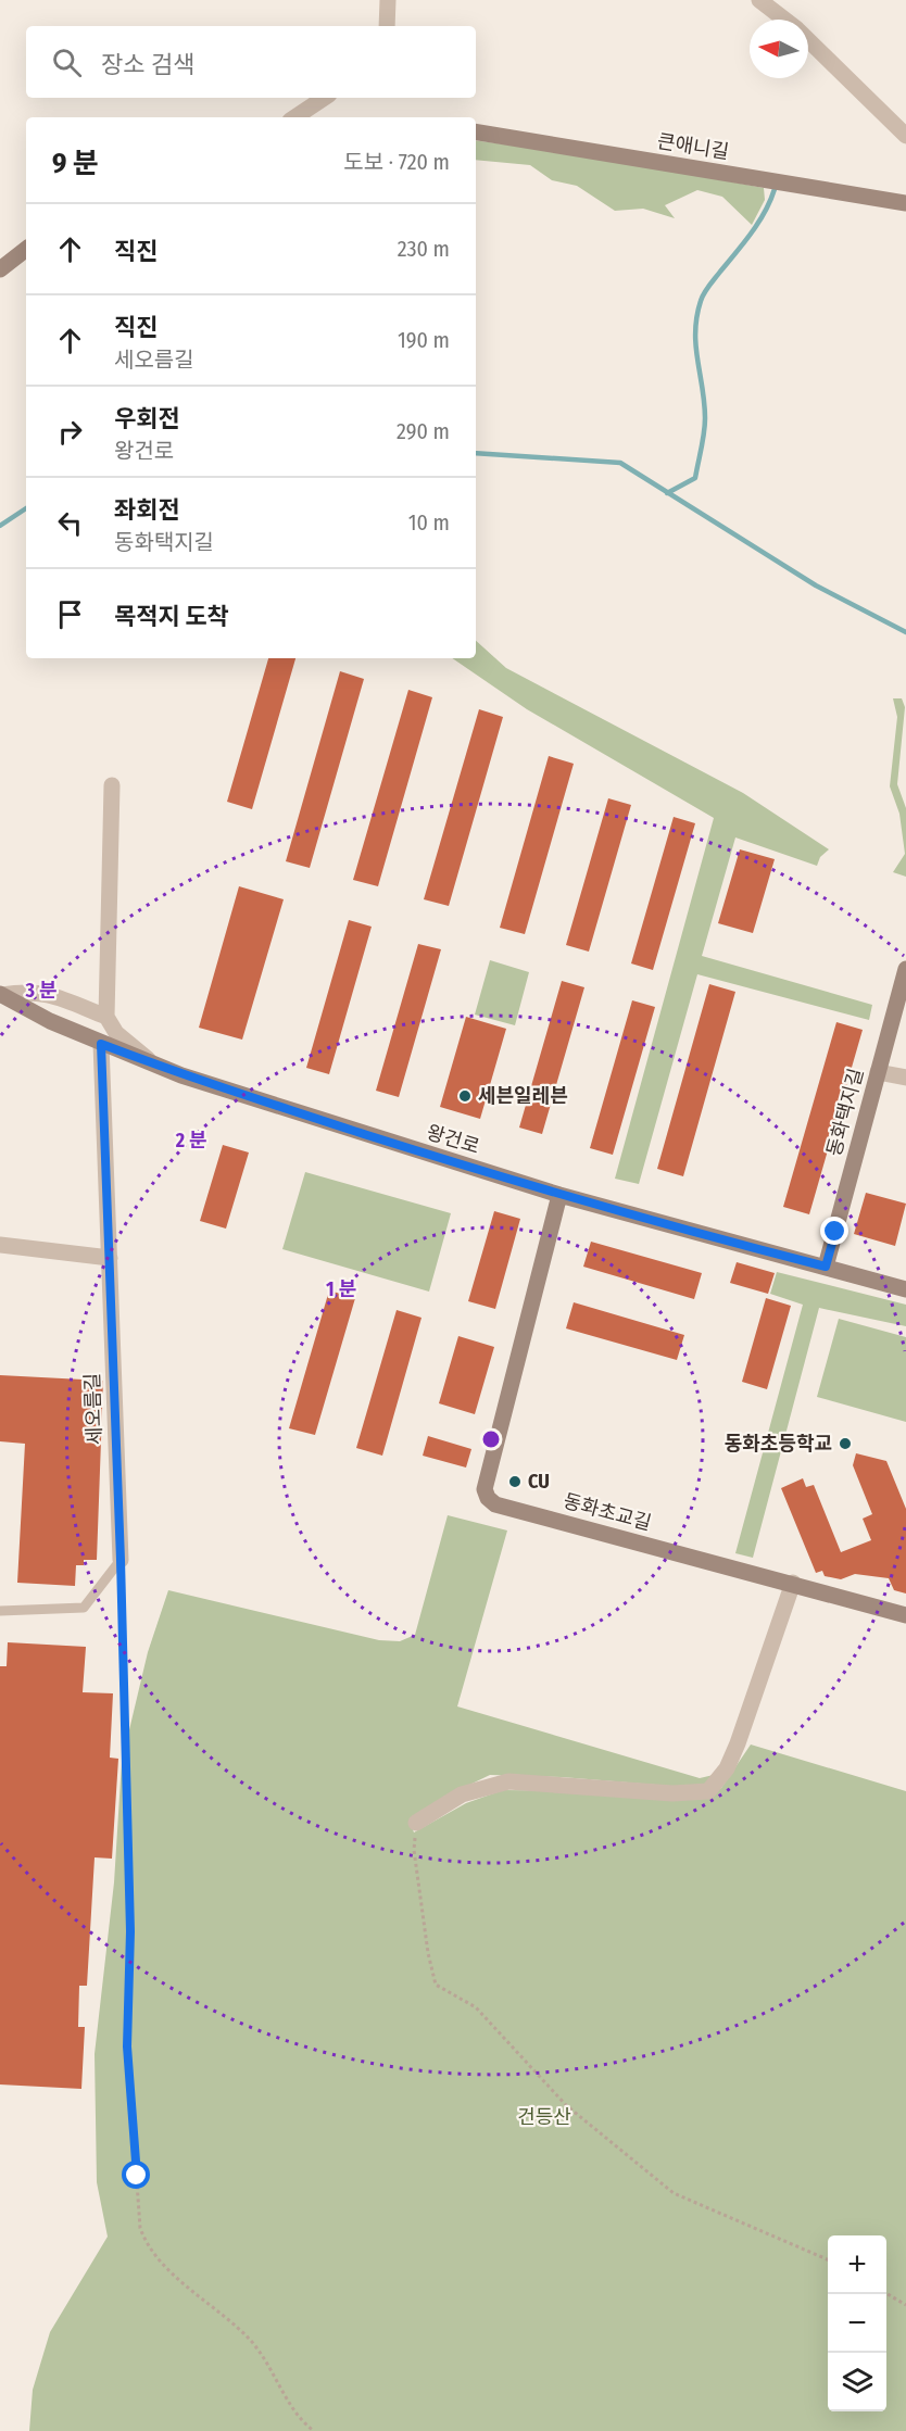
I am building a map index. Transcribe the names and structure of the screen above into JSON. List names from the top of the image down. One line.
{"streets":{"street":["큰애니길","동화택지길","왕건로","세오름길","동화초교길"]},"crossings":[["동화택지길","왕건로"],["왕건로","세오름길"],["왕건로","동화초교길"]],"parks":["건등산"],"places":["세븐일레븐","동화초등학교","CU"],"north":"left","page":{"search":"장소 검색","heading":["9 분","도보 · 720 m"],"list":[["직진","230 m"],["직진","세오름길","190 m"],["우회전","왕건로","290 m"],["좌회전","동화택지길","10 m"],"목적지 도착"],"map_buttons":["+","−"]},"rings":["3 분","2 분","1 분"]}
